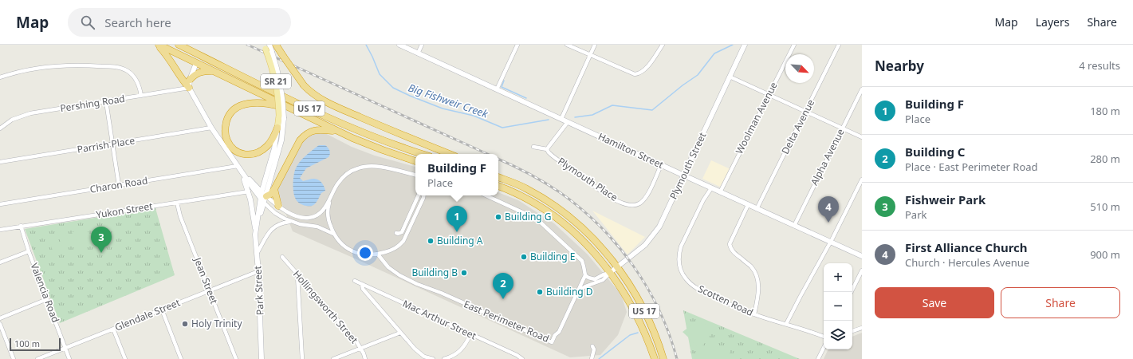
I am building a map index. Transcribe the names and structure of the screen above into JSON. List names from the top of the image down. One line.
{"streets":{"highway":["US 17"],"main road":["SR 21"],"street":["Pershing Road","Woolman Avenue","Delta Avenue","Parrish Place","Hamilton Street","Alpha Avenue","Plymouth Street","Plymouth Place","Charon Road","Yukon Street","Jean Street","Park Street","Valencia Road","Scotten Road","Hollingsworth Street","Glendale Street","Mac Arthur Street","East Perimeter Road"]},"crossings":[["SR 21","Park Street"],["US 17","Plymouth Street"],["Woolman Avenue","Hamilton Street"],["Delta Avenue","Hamilton Street"],["Hamilton Street","Alpha Avenue"],["Hamilton Street","Plymouth Street"],["Hamilton Street","Plymouth Place"],["Hamilton Street","Scotten Road"],["Yukon Street","Jean Street"],["Yukon Street","Valencia Road"],["Jean Street","Glendale Street"],["Park Street","Glendale Street"],["Valencia Road","Glendale Street"]],"water":["Big Fishweir Creek"],"places":["Building G","Building A","Building E","Building B","Building D","Holy Trinity"],"scale_bar":"100 m","north":"bottom right","page":{"header":"Map","search":"Search here","nav":["Map","Layers","Share"],"heading":["Nearby","4 results"],"list":[{"mark":"1","name":"Building F","note":"Place","value":"180 m"},{"mark":"2","name":"Building C","note":"Place · East Perimeter Road","value":"280 m"},{"mark":"3","name":"Fishweir Park","note":"Park","value":"510 m"},{"mark":"4","name":"First Alliance Church","note":"Church · Hercules Avenue","value":"900 m"}],"popup":["Building F","Place"],"pins":["4","1","3","2"],"map_buttons":["+","−"],"buttons":["Save","Share"],"scale":"100 m"}}
